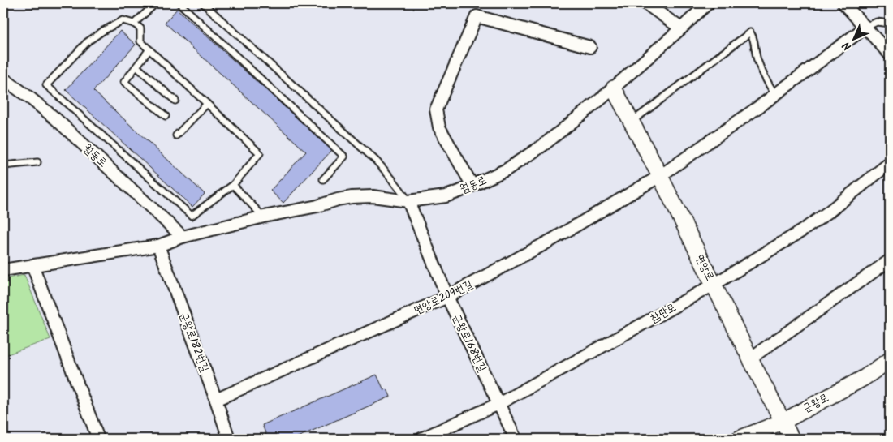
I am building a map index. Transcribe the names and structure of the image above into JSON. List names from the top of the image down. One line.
{"streets":{"main road":["면앙로","군왕로"],"street":["월동로","면앙로209번길","참판로","군왕로182번길","군왕로168번길"]},"crossings":[["월동로","면앙로"],["월동로","군왕로182번길"],["월동로","군왕로168번길"],["면앙로","면앙로209번길"],["면앙로","참판로"],["면앙로","군왕로"],["면앙로209번길","군왕로182번길"],["면앙로209번길","군왕로168번길"],["참판로","군왕로168번길"]],"north":"bottom left"}
